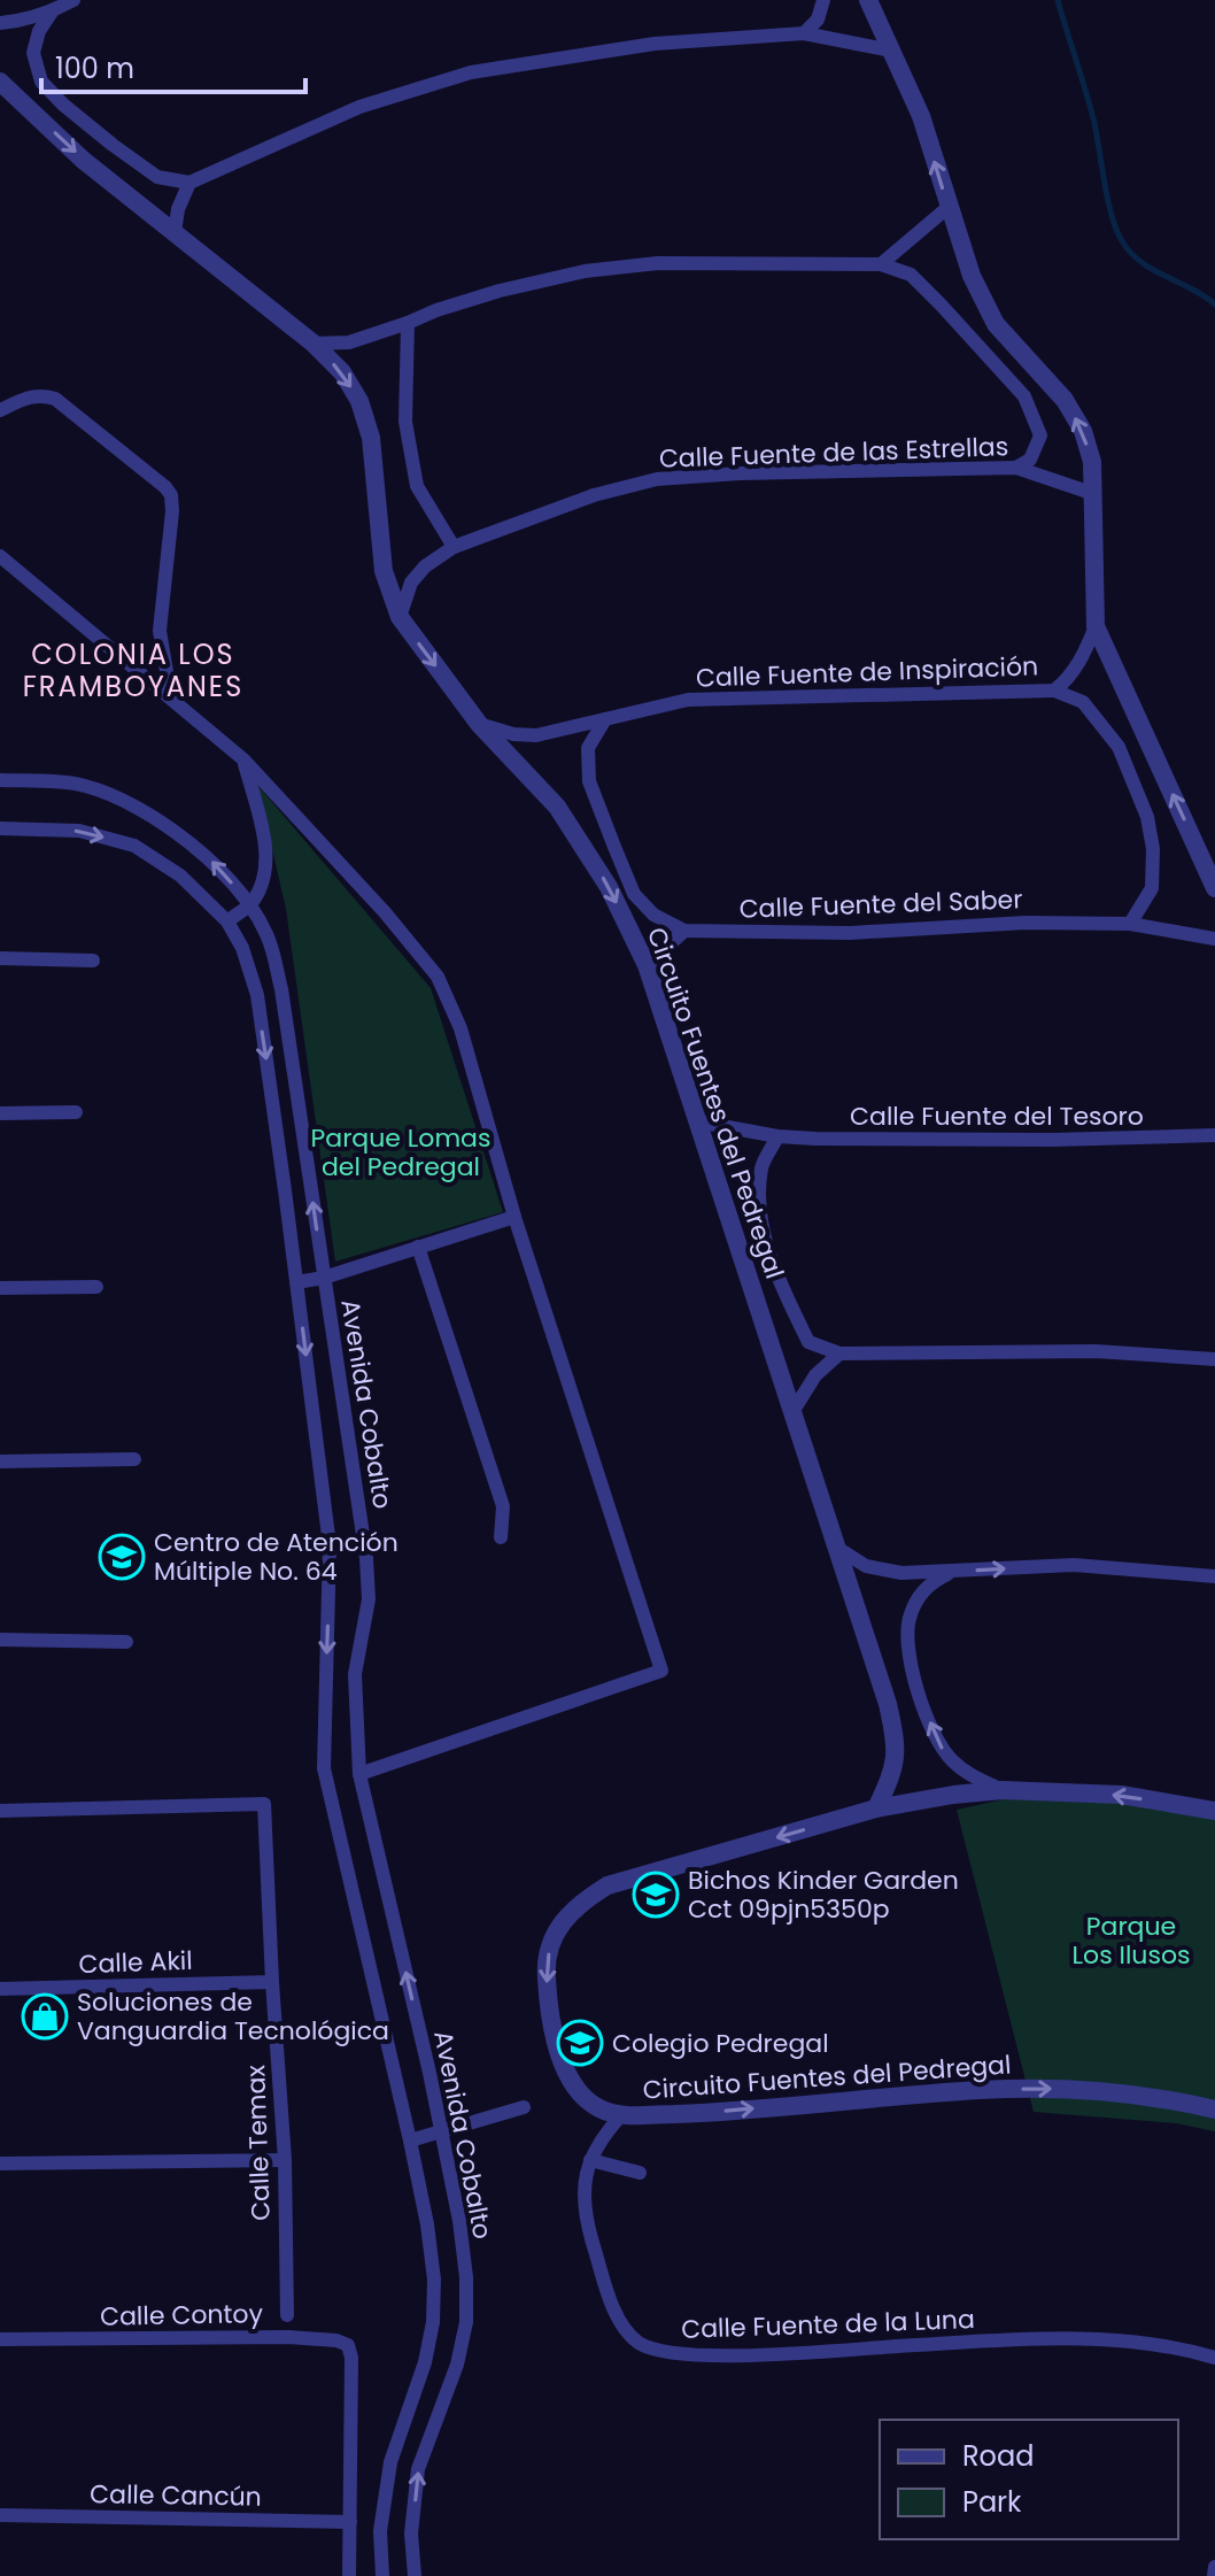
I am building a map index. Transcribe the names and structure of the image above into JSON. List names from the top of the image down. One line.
{"streets":{"street":["Calle Fuente de las Estrellas","Calle Fuente de Inspiración","Calle Fuente del Saber","Circuito Fuentes del Pedregal","Calle Fuente del Tesoro","Avenida Cobalto","Calle Akil","Calle Temax","Calle Contoy","Calle Fuente de la Luna","Calle Cancún"]},"crossings":[["Calle Fuente de las Estrellas","Circuito Fuentes del Pedregal"],["Calle Fuente de Inspiración","Circuito Fuentes del Pedregal"],["Circuito Fuentes del Pedregal","Calle Fuente del Tesoro"],["Circuito Fuentes del Pedregal","Calle Fuente de la Luna"],["Calle Akil","Calle Temax"],["Calle Contoy","Calle Cancún"]],"districts":["COLONIA LOS FRAMBOYANES"],"parks":["Parque Lomas del Pedregal","Parque Los Ilusos"],"places":{"school or university":["Centro de Atención Múltiple No. 64","Bichos Kinder Garden Cct 09pjn5350p","Colegio Pedregal"],"shop":["Soluciones de Vanguardia Tecnológica"]},"legend":["Road","Park"],"scale_bar":"100 m"}
